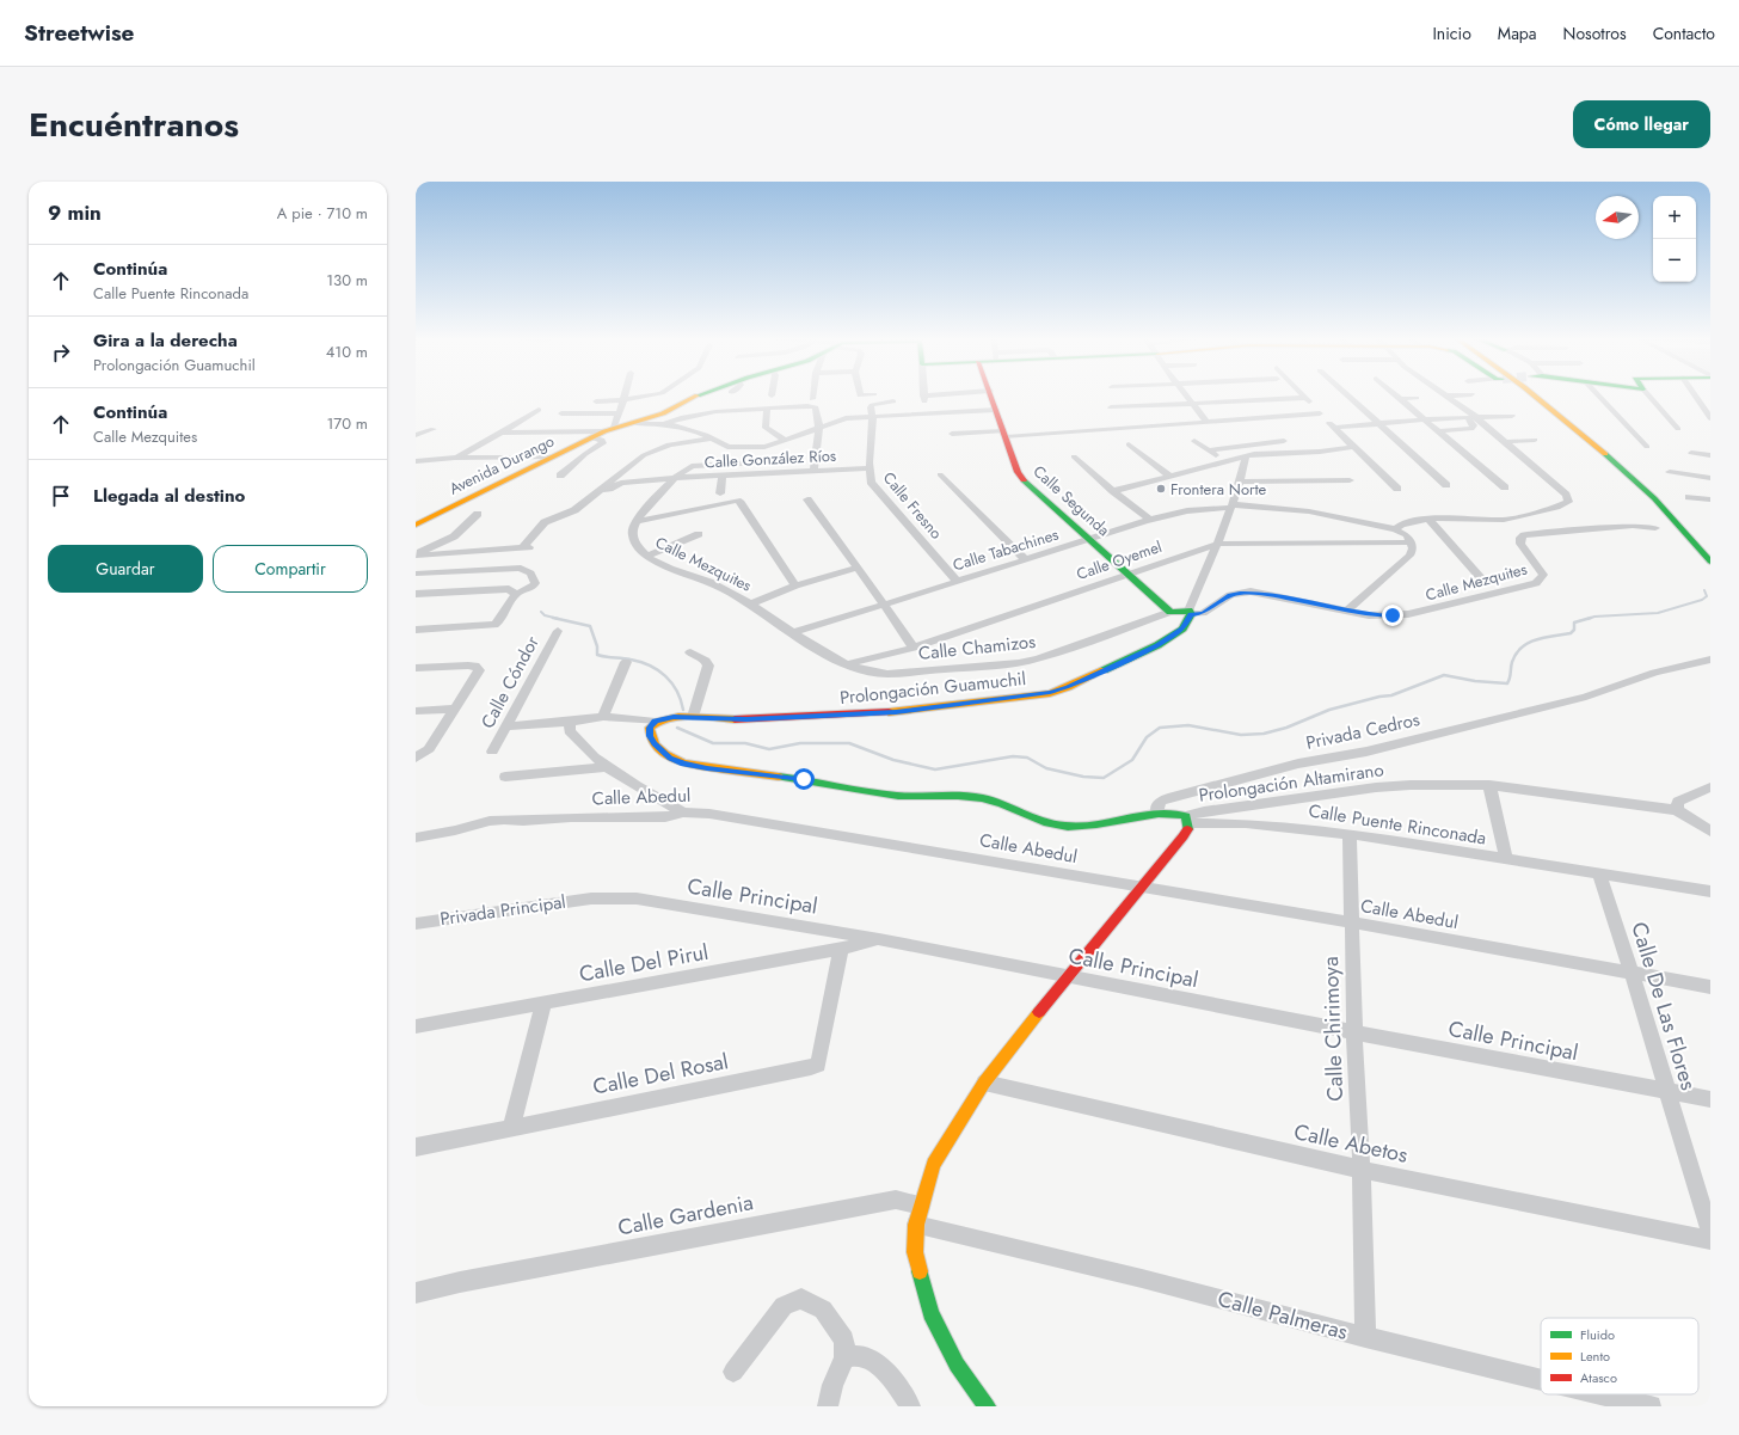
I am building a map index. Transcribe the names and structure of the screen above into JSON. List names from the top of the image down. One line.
{"streets":{"main road":["Avenida Durango","Calle Segunda","Calle Chamizos","Prolongación Guamuchil","Prolongación Altamirano","Calle Puente Rinconada"],"street":["Calle González Ríos","Calle Fresno","Calle Tabachines","Calle Oyemel","Calle Mezquites","Calle Cóndor","Privada Cedros","Calle Abedul","Calle Principal","Privada Principal","Calle Del Pirul","Calle De Las Flores","Calle Chirimoya","Calle Del Rosal","Calle Abetos","Calle Gardenia","Calle Palmeras"]},"crossings":[["Calle González Ríos","Calle Fresno"],["Calle González Ríos","Calle Mezquites"],["Calle Segunda","Calle Tabachines"],["Calle Segunda","Calle Oyemel"],["Calle Segunda","Calle Chamizos"],["Calle Fresno","Calle Tabachines"],["Calle Tabachines","Calle Mezquites"],["Calle Oyemel","Calle Mezquites"],["Calle Mezquites","Calle Chamizos"],["Calle Mezquites","Prolongación Guamuchil"],["Calle Chamizos","Prolongación Guamuchil"],["Prolongación Guamuchil","Calle Puente Rinconada"],["Privada Cedros","Calle Puente Rinconada"],["Prolongación Altamirano","Calle Abedul"],["Prolongación Altamirano","Calle Puente Rinconada"],["Prolongación Altamirano","Calle Principal"],["Prolongación Altamirano","Calle Abetos"],["Prolongación Altamirano","Calle Gardenia"],["Prolongación Altamirano","Calle Palmeras"],["Calle Abedul","Calle De Las Flores"],["Calle Abedul","Calle Chirimoya"],["Calle Puente Rinconada","Calle De Las Flores"],["Calle Puente Rinconada","Calle Chirimoya"],["Calle Principal","Privada Principal"],["Calle Principal","Calle Del Pirul"],["Calle Principal","Calle De Las Flores"],["Calle Principal","Calle Chirimoya"],["Calle Del Pirul","Calle Del Rosal"],["Calle Chirimoya","Calle Abetos"],["Calle Chirimoya","Calle Palmeras"],["Calle Gardenia","Calle Palmeras"]],"places":["Frontera Norte"],"legend":["Fluido","Lento","Atasco"],"north":"left","page":{"header":"Streetwise","nav":["Inicio","Mapa","Nosotros","Contacto"],"title":"Encuéntranos","buttons":["Cómo llegar",["Guardar","Compartir"]],"heading":["9 min","A pie · 710 m"],"map_buttons":["+","−"],"list":[["Continúa","Calle Puente Rinconada","130 m"],["Gira a la derecha","Prolongación Guamuchil","410 m"],["Continúa","Calle Mezquites","170 m"],"Llegada al destino"]}}
